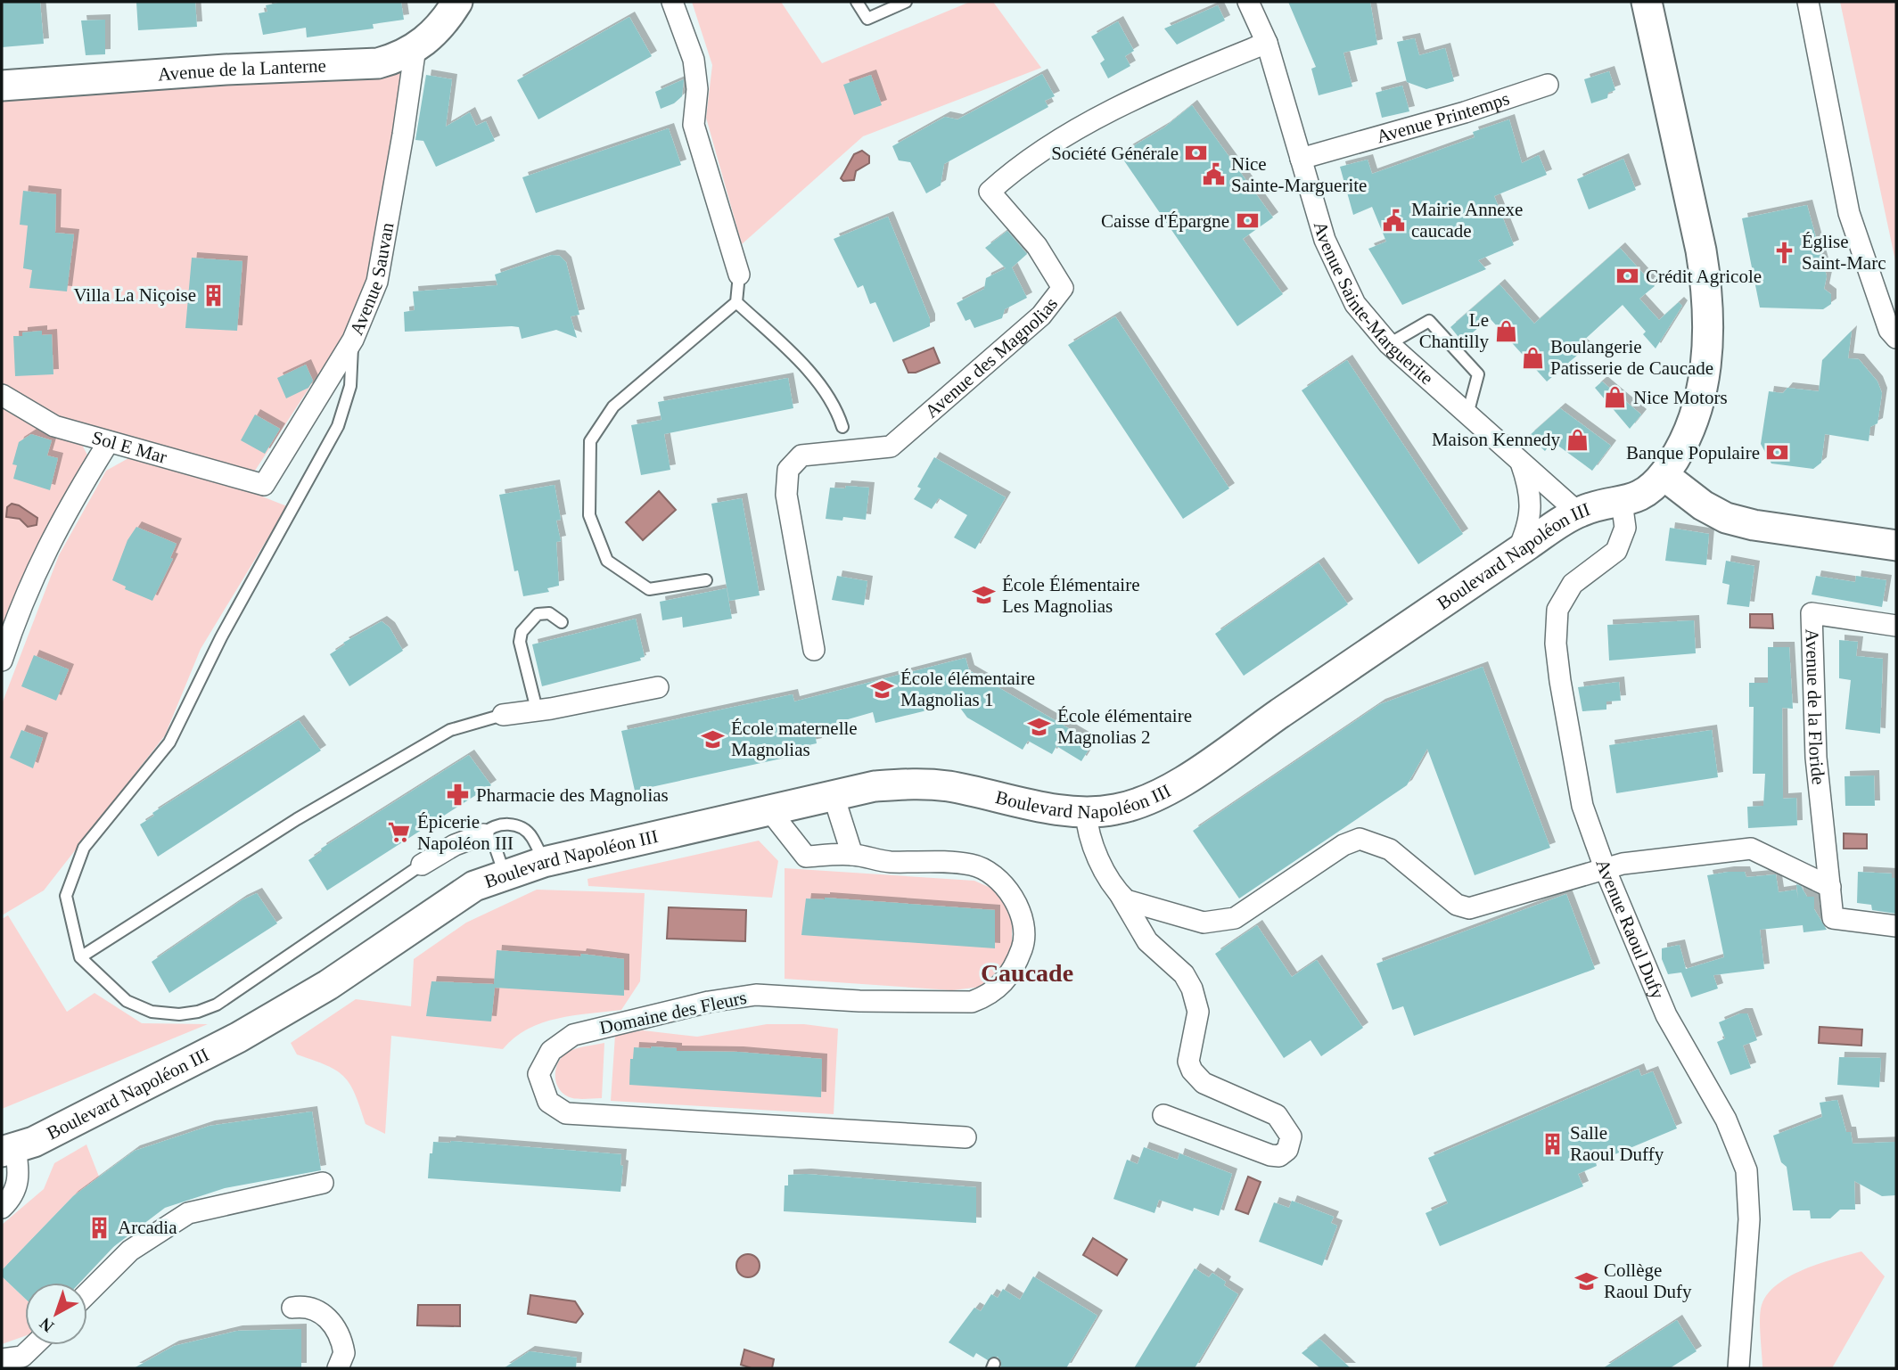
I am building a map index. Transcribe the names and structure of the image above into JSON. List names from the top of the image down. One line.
{"streets":{"main road":["Avenue de la Lanterne","Boulevard Napoléon III"],"street":["Avenue Printemps","Avenue Sauvan","Avenue Sainte-Marguerite","Avenue des Magnolias","Sol E Mar","Avenue de la Floride","Avenue Raoul Dufy","Domaine des Fleurs"]},"crossings":[["Avenue de la Lanterne","Avenue Sauvan"],["Avenue Printemps","Avenue Sainte-Marguerite"],["Avenue Sauvan","Sol E Mar"],["Avenue Sainte-Marguerite","Avenue des Magnolias"],["Avenue Sainte-Marguerite","Boulevard Napoléon III"],["Boulevard Napoléon III","Avenue Raoul Dufy"],["Boulevard Napoléon III","Domaine des Fleurs"]],"districts":["Caucade"],"places":{"bank":["Société Générale","Caisse d'Épargne","Crédit Agricole","Banque Populaire"],"public building":["Nice Sainte-Marguerite","Mairie Annexe caucade"],"church":["Église Saint-Marc"],"building":["Villa La Niçoise","Salle Raoul Duffy","Arcadia"],"shop":["Le Chantilly","Boulangerie Patisserie de Caucade","Nice Motors","Maison Kennedy"],"school or university":["École Élémentaire Les Magnolias","École élémentaire Magnolias 1","École élémentaire Magnolias 2","École maternelle Magnolias","Collège Raoul Dufy"],"pharmacy":["Pharmacie des Magnolias"],"supermarket":["Épicerie Napoléon III"]},"north":"bottom left"}
